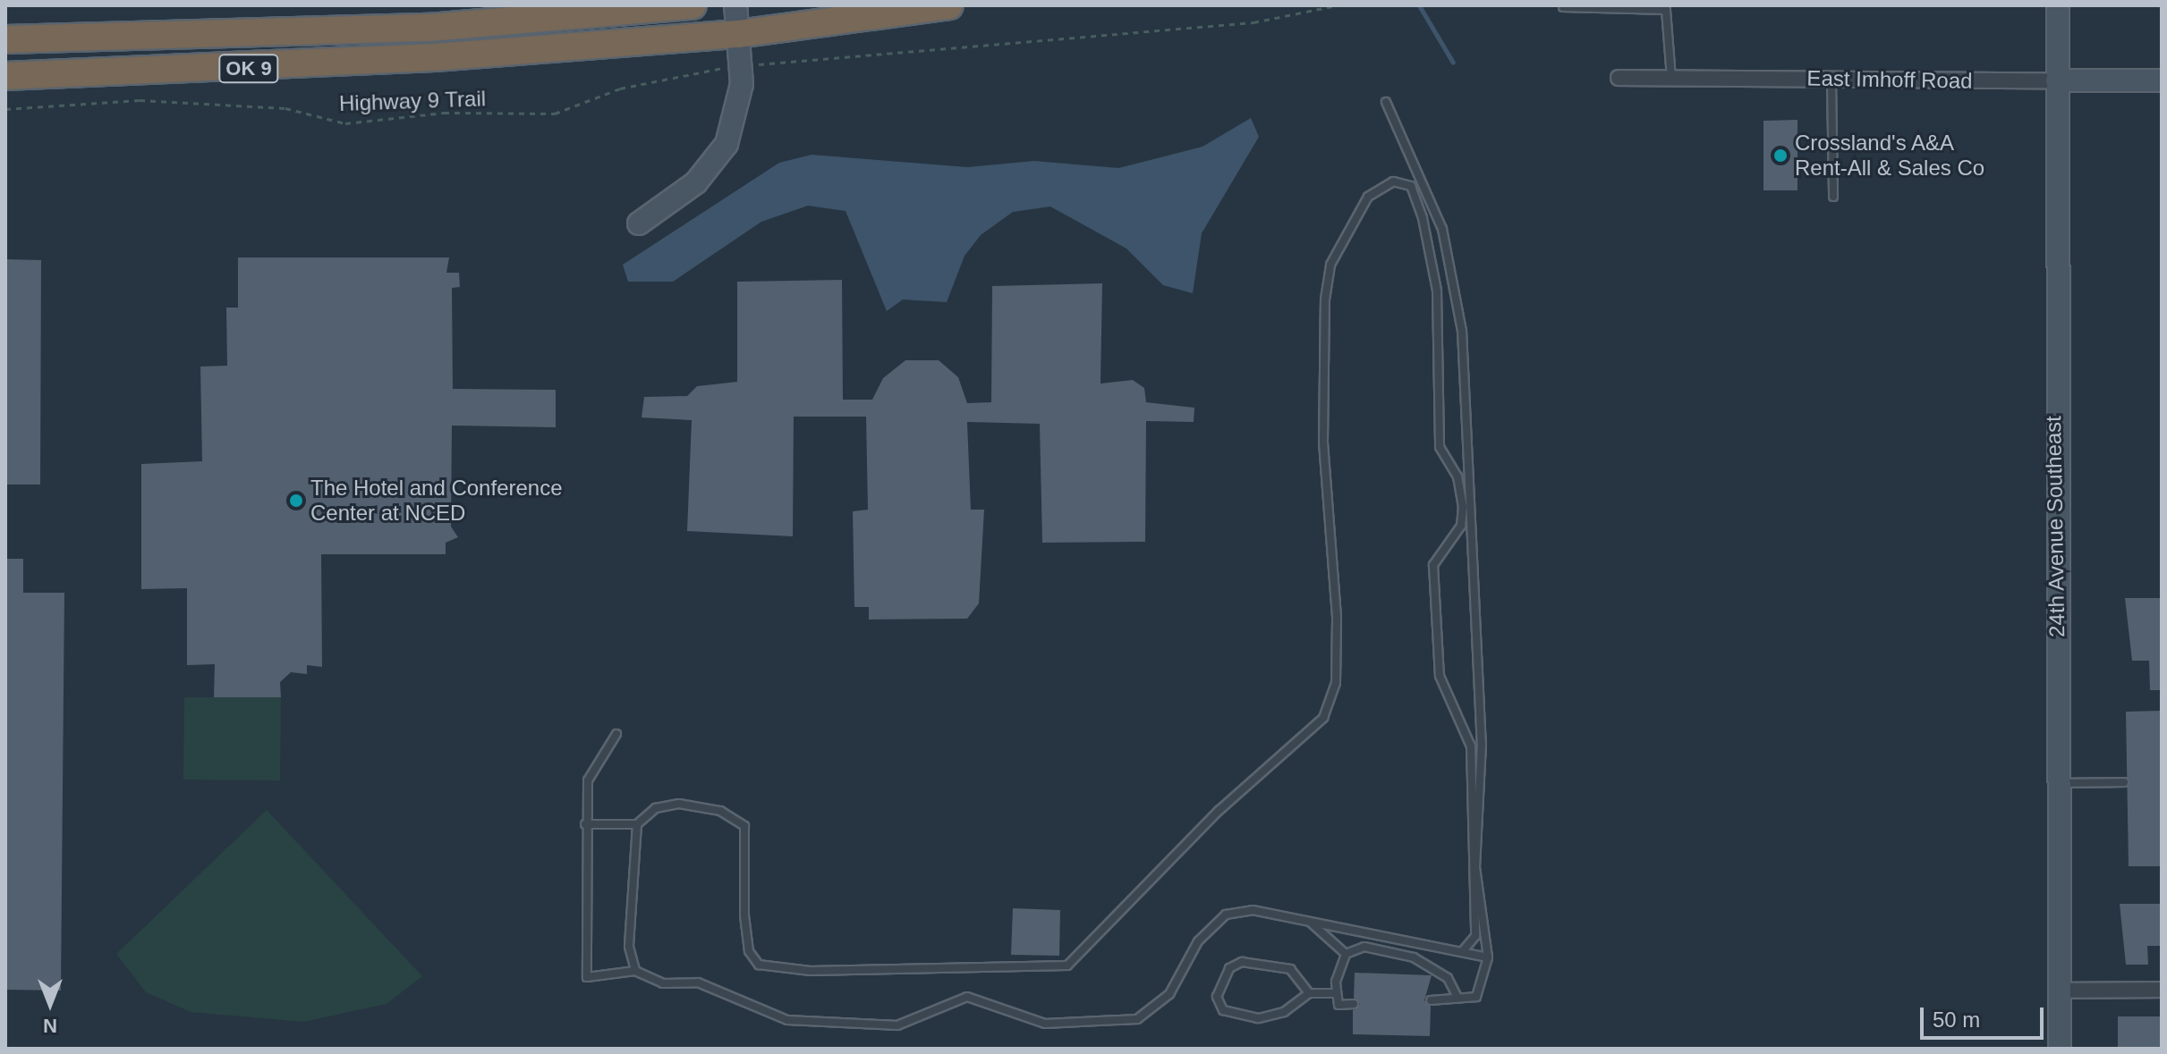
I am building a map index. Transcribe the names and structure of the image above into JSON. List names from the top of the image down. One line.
{"streets":{"highway":["OK 9"],"street":["East Imhoff Road","24th Avenue Southeast"],"path":["Highway 9 Trail"]},"crossings":[["East Imhoff Road","24th Avenue Southeast"]],"places":["Crossland's A&A Rent-All & Sales Co","The Hotel and Conference Center at NCED"],"scale_bar":"50 m","north":"bottom"}
